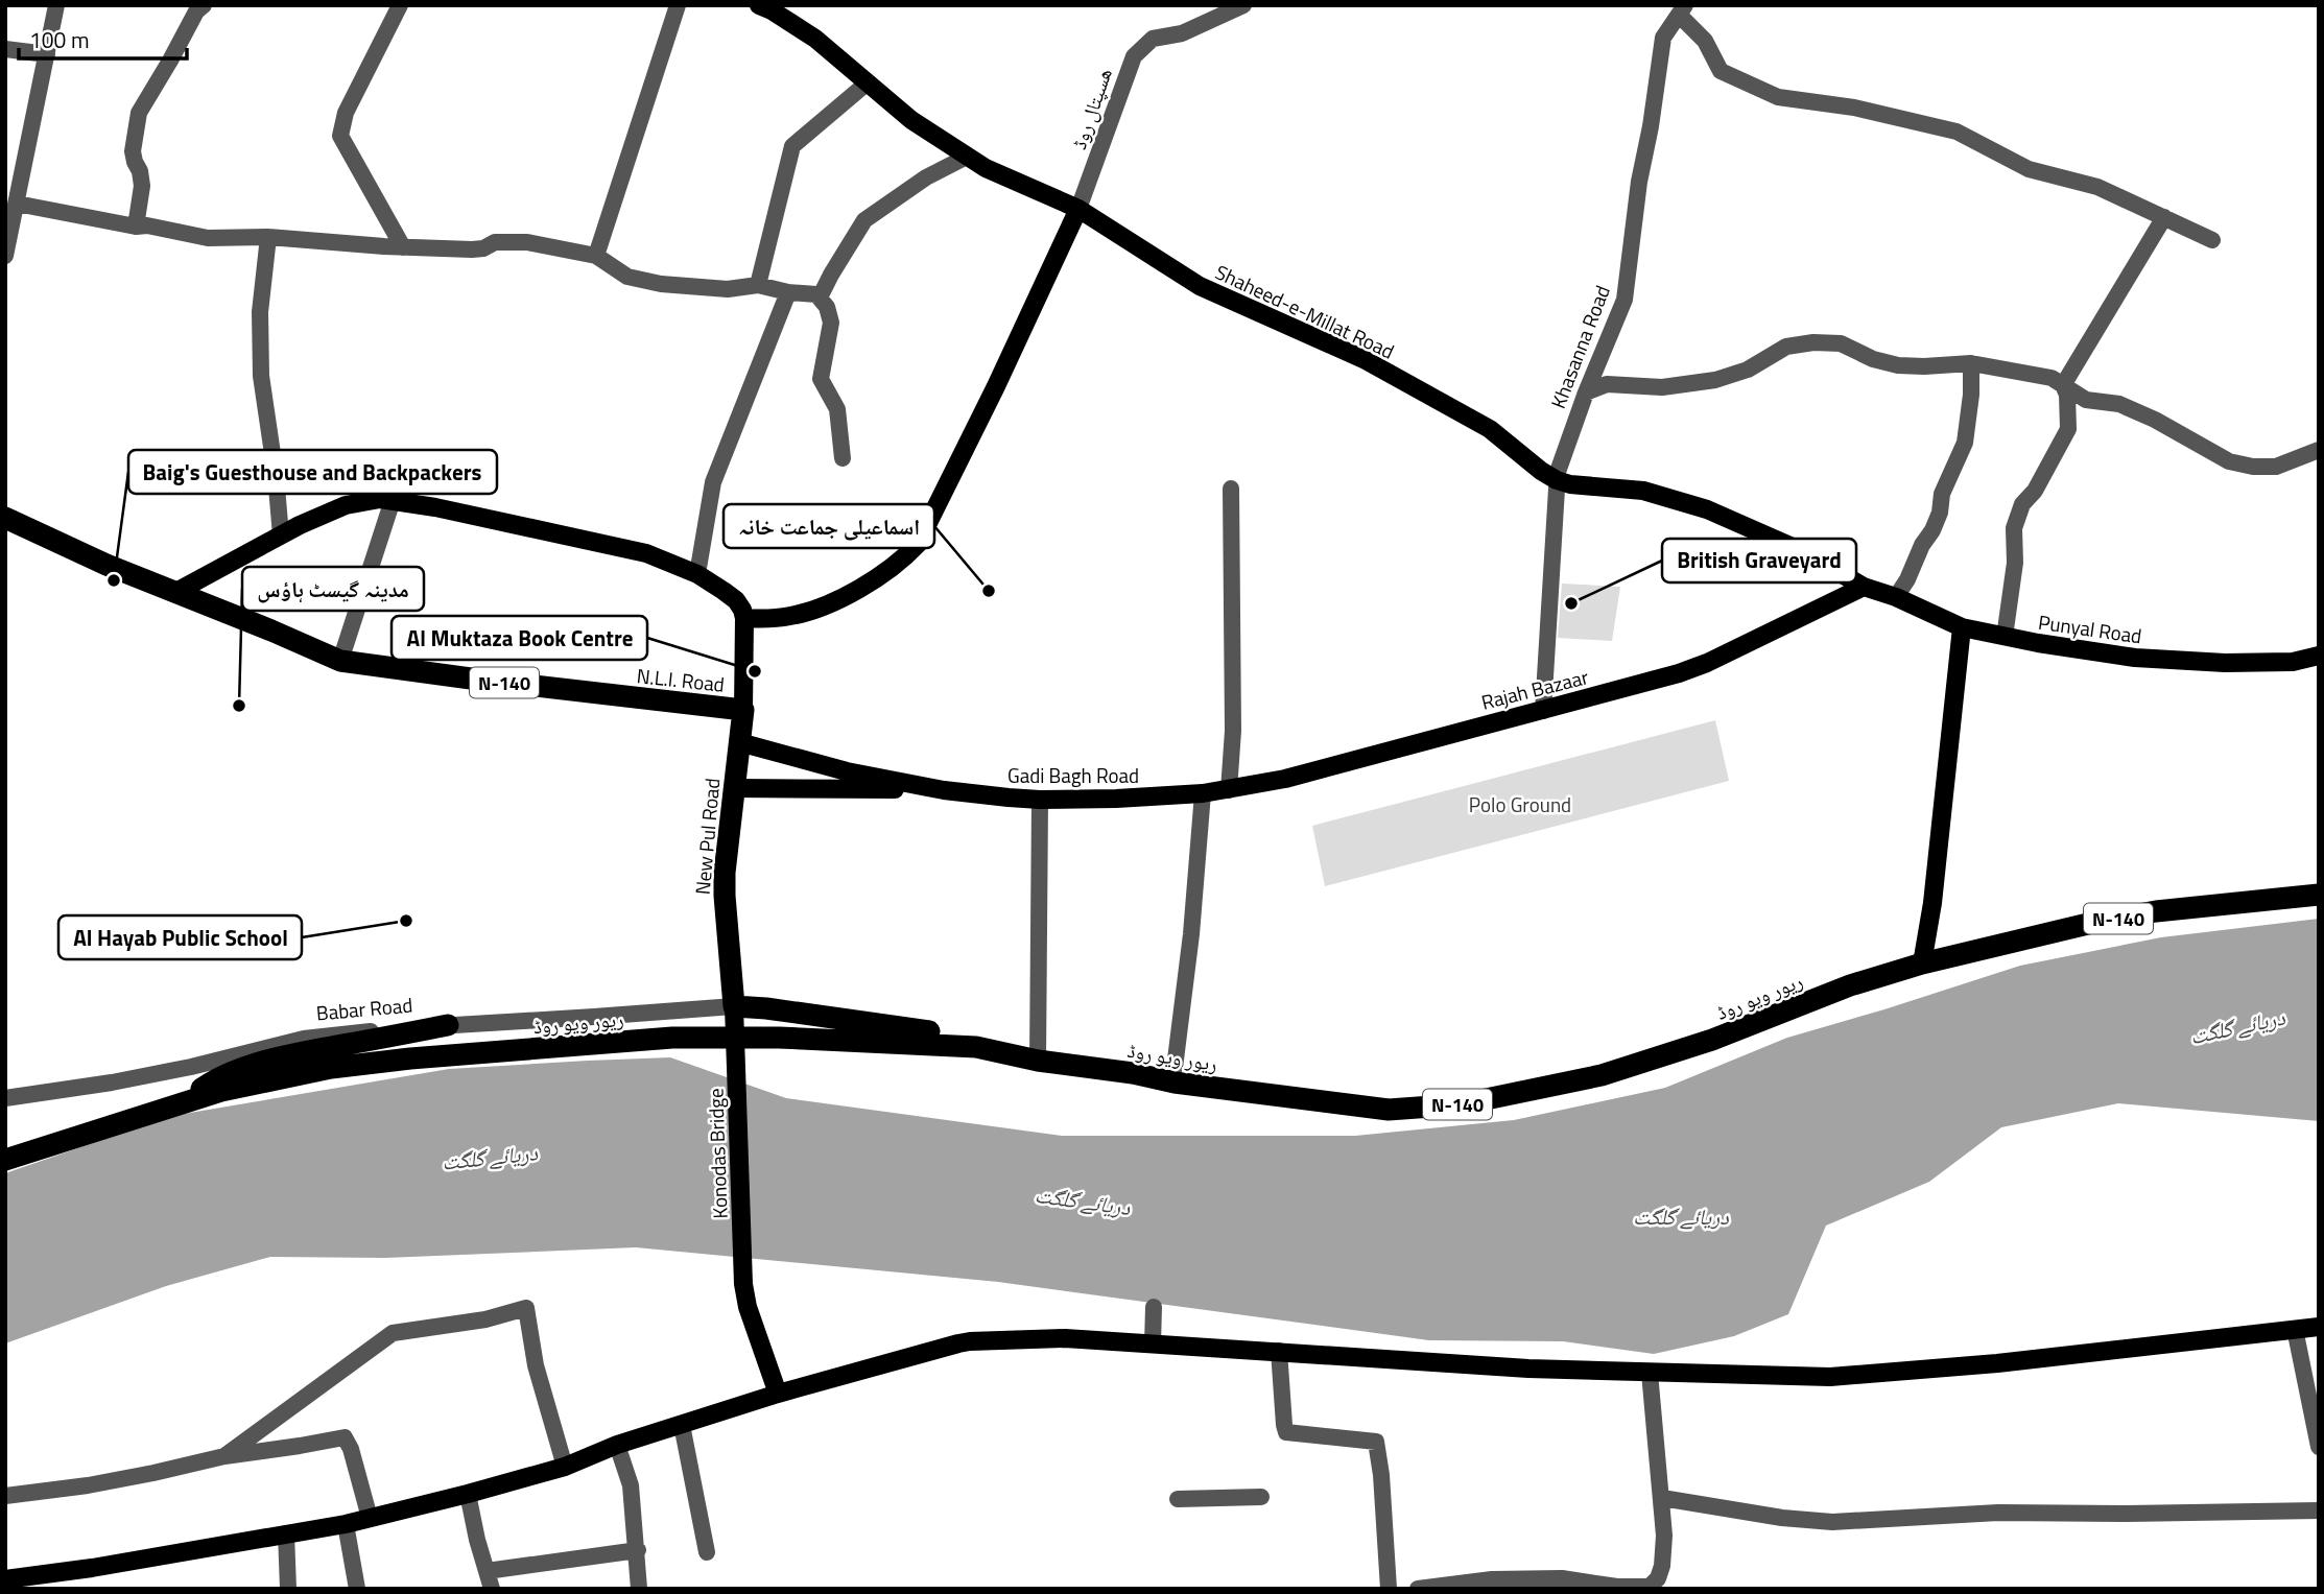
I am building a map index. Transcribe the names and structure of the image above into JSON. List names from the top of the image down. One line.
{"streets":{"highway":["N.L.I. Road","N-140","New Pul Road","ریور ویو روڈ"],"main road":["Shaheed-e-Millat Road","Punyal Road","Rajah Bazaar","Gadi Bagh Road","Konodas Bridge"],"street":["ھسپتال روڈ","Khasanna Road","Babar Road"]},"crossings":[["ھسپتال روڈ","Shaheed-e-Millat Road"],["Shaheed-e-Millat Road","Khasanna Road"],["Shaheed-e-Millat Road","Punyal Road"],["Shaheed-e-Millat Road","Rajah Bazaar"],["Khasanna Road","Rajah Bazaar"],["Punyal Road","Rajah Bazaar"],["N.L.I. Road","N-140"],["N-140","New Pul Road"],["N-140","ریور ویو روڈ"],["N-140","Babar Road"],["N-140","Konodas Bridge"],["Rajah Bazaar","Gadi Bagh Road"],["Gadi Bagh Road","New Pul Road"],["New Pul Road","Babar Road"],["New Pul Road","Konodas Bridge"],["Babar Road","Konodas Bridge"]],"water":["دریائے گلگت"],"parks":["Polo Ground"],"places":["Baig's Guesthouse and Backpackers","اسماعیلی جماعت خانہ","British Graveyard","Al Muktaza Book Centre","مدینہ گیسٹ ہاؤس","Al Hayab Public School"],"scale_bar":"100 m"}
